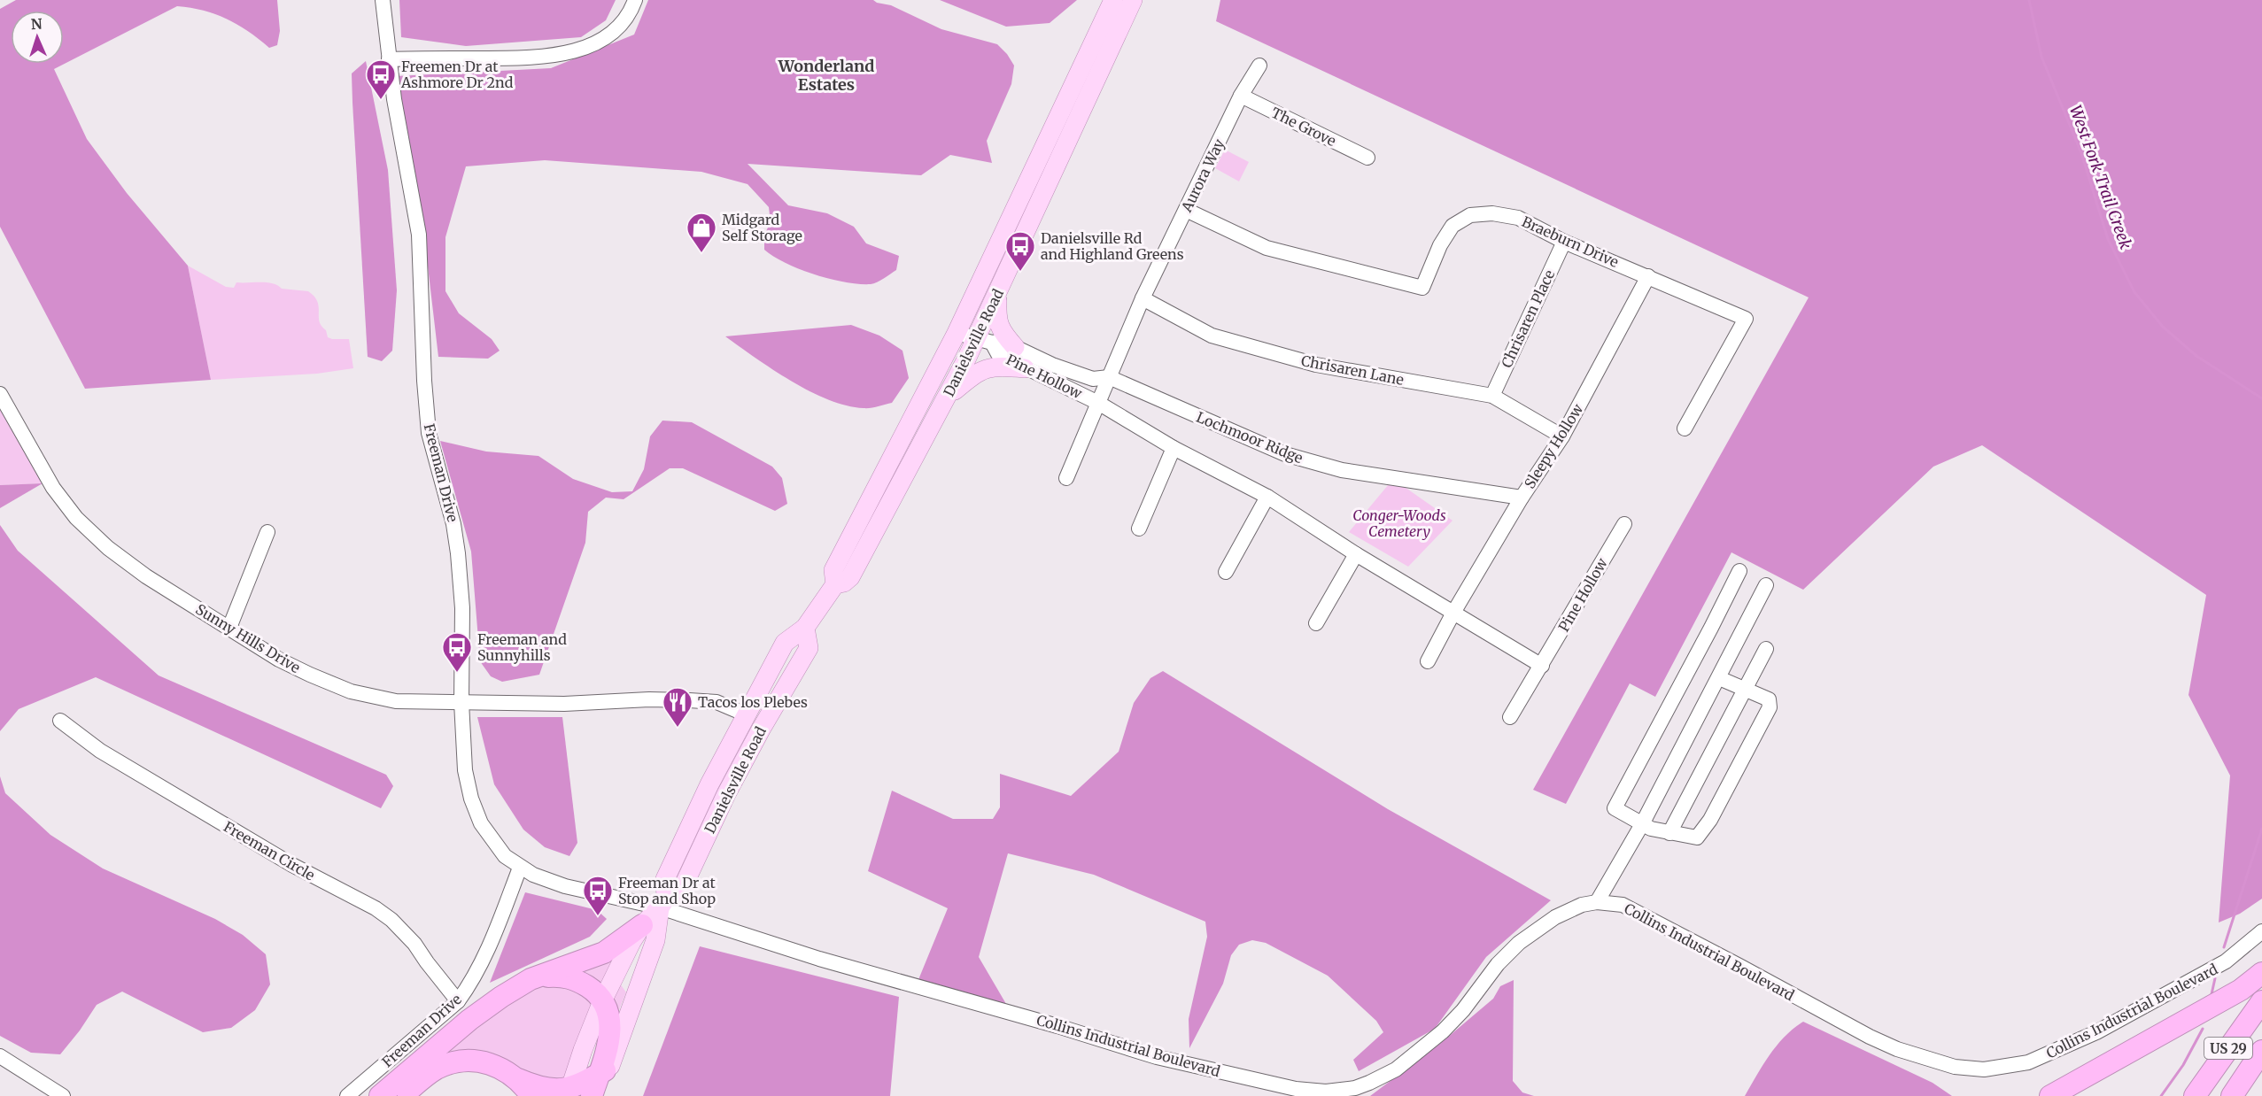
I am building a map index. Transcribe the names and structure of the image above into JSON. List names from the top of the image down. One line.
{"streets":{"highway":["US 29"],"main road":["Danielsville Road"],"street":["The Grove","Aurora Way","Braeburn Drive","Chrisaren Place","Chrisaren Lane","Pine Hollow","Lochmoor Ridge","Sleepy Hollow","Freeman Drive","Sunny Hills Drive","Freeman Circle","Collins Industrial Boulevard"]},"crossings":[["The Grove","Aurora Way"],["Aurora Way","Braeburn Drive"],["Aurora Way","Chrisaren Lane"],["Aurora Way","Pine Hollow"],["Aurora Way","Lochmoor Ridge"],["Braeburn Drive","Chrisaren Place"],["Braeburn Drive","Sleepy Hollow"],["Chrisaren Place","Chrisaren Lane"],["Danielsville Road","Pine Hollow"],["Danielsville Road","Freeman Drive"],["Danielsville Road","Sunny Hills Drive"],["Danielsville Road","Collins Industrial Boulevard"],["Chrisaren Lane","Sleepy Hollow"],["Pine Hollow","Lochmoor Ridge"],["Pine Hollow","Sleepy Hollow"],["Lochmoor Ridge","Sleepy Hollow"],["Freeman Drive","Sunny Hills Drive"],["Freeman Drive","Freeman Circle"],["Freeman Drive","Collins Industrial Boulevard"]],"districts":["Wonderland Estates"],"water":["West Fork Trail Creek"],"parks":["Conger-Woods Cemetery"],"places":{"bus stop":["Freemen Dr at Ashmore Dr 2nd","Danielsville Rd and Highland Greens","Freeman and Sunnyhills","Freeman Dr at Stop and Shop"],"shop":["Midgard Self Storage"],"restaurant":["Tacos los Plebes"]},"north":"top"}
